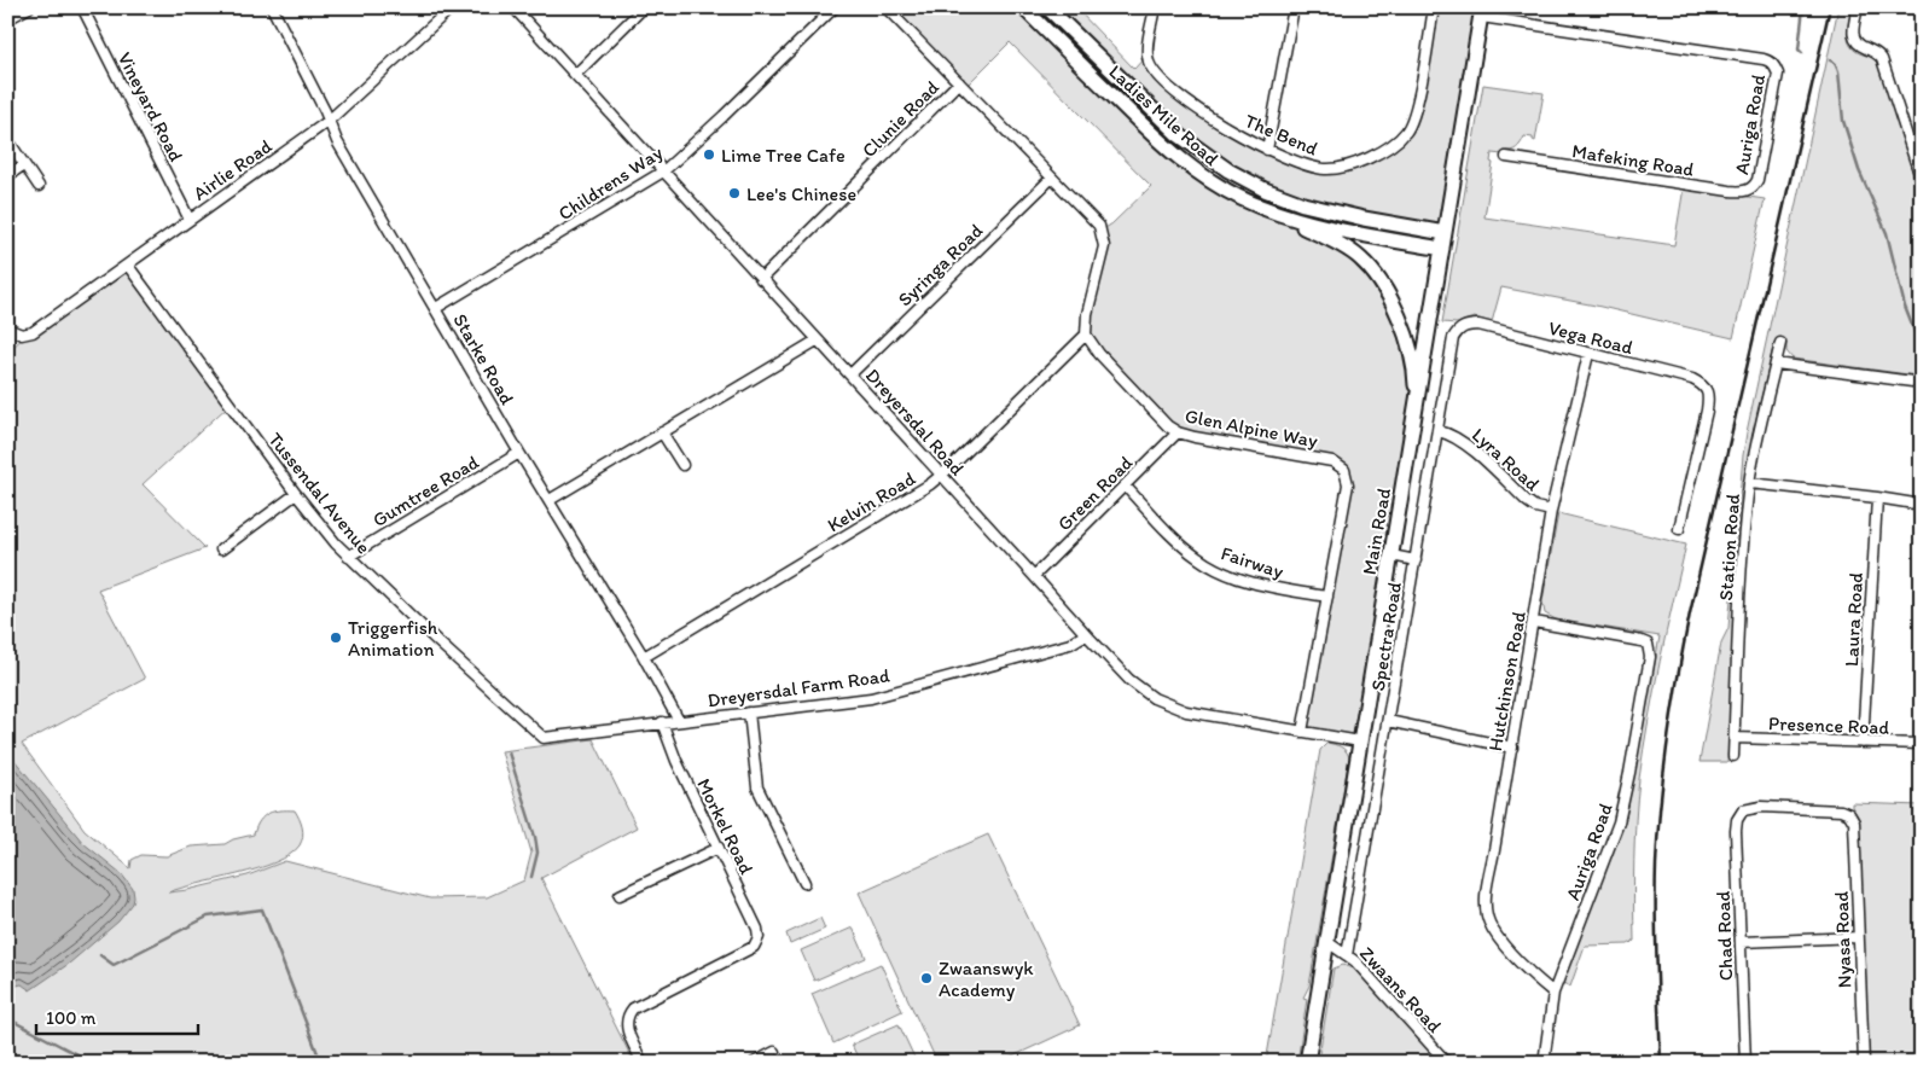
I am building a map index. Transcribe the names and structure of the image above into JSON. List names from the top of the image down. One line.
{"streets":{"main road":["Ladies Mile Road","Main Road"],"street":["Vineyard Road","Clunie Road","Auriga Road","The Bend","Mafeking Road","Airlie Road","Childrens Way","Syringa Road","Vega Road","Starke Road","Dreyersdal Road","Glen Alpine Way","Lyra Road","Gumtree Road","Tussendal Avenue","Green Road","Kelvin Road","Station Road","Fairway","Laura Road","Spectra Road","Hutchinson Road","Dreyersdal Farm Road","Presence Road","Morkel Road","Chad Road","Nyasa Road","Zwaans Road"]},"crossings":[["Vineyard Road","Airlie Road"],["Ladies Mile Road","Main Road"],["Clunie Road","Dreyersdal Road"],["Auriga Road","Mafeking Road"],["Auriga Road","Main Road"],["Auriga Road","Hutchinson Road"],["Airlie Road","Starke Road"],["Airlie Road","Tussendal Avenue"],["Childrens Way","Starke Road"],["Childrens Way","Dreyersdal Road"],["Syringa Road","Dreyersdal Road"],["Vega Road","Spectra Road"],["Vega Road","Hutchinson Road"],["Starke Road","Gumtree Road"],["Starke Road","Kelvin Road"],["Starke Road","Dreyersdal Farm Road"],["Dreyersdal Road","Glen Alpine Way"],["Dreyersdal Road","Green Road"],["Dreyersdal Road","Kelvin Road"],["Dreyersdal Road","Main Road"],["Dreyersdal Road","Dreyersdal Farm Road"],["Glen Alpine Way","Green Road"],["Glen Alpine Way","Kelvin Road"],["Glen Alpine Way","Fairway"],["Lyra Road","Spectra Road"],["Lyra Road","Hutchinson Road"],["Gumtree Road","Tussendal Avenue"],["Tussendal Avenue","Dreyersdal Farm Road"],["Green Road","Fairway"],["Main Road","Zwaans Road"],["Station Road","Presence Road"],["Laura Road","Presence Road"],["Spectra Road","Zwaans Road"],["Dreyersdal Farm Road","Morkel Road"],["Chad Road","Nyasa Road"]],"places":["Lime Tree Cafe","Lee's Chinese","Triggerfish Animation","Zwaanswyk Academy"],"scale_bar":"100 m"}
